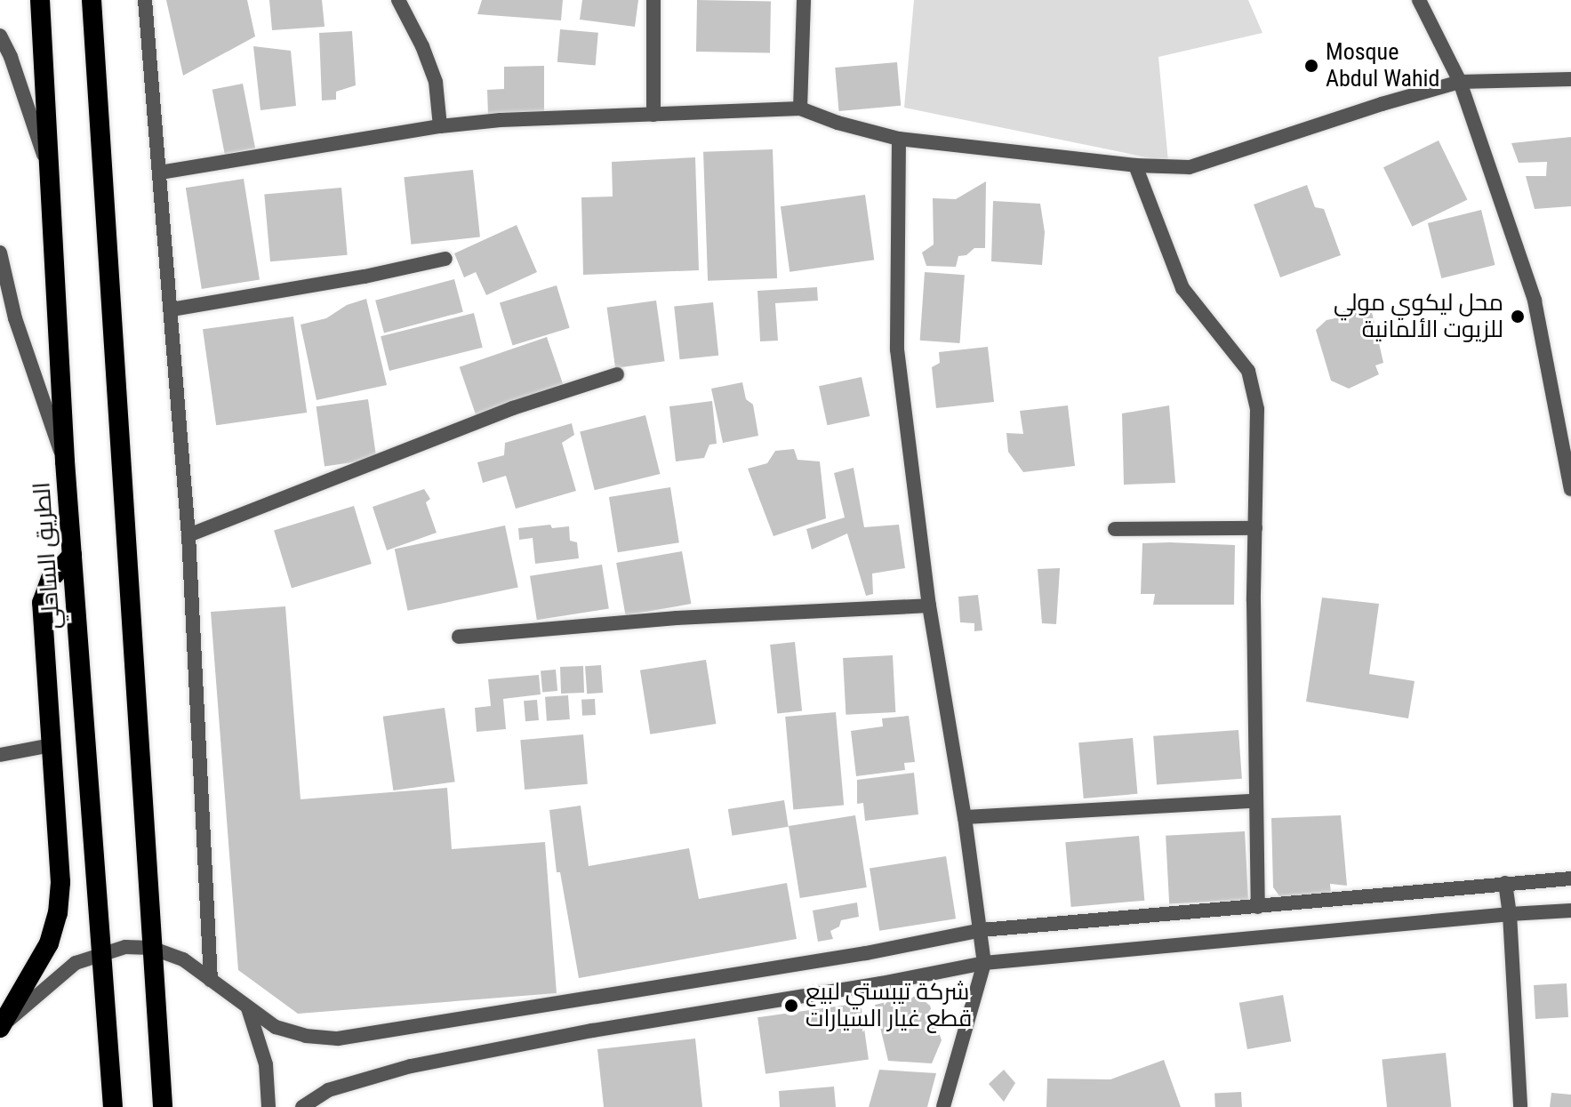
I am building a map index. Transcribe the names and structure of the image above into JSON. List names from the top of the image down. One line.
{"streets":{"highway":["الطريق الساحلي"]},"places":["Mosque Abdul Wahid","محل ليكوي مولي للزيوت الألمانية","شركة تيبستي لبيع قطع غيار السيارات"]}
